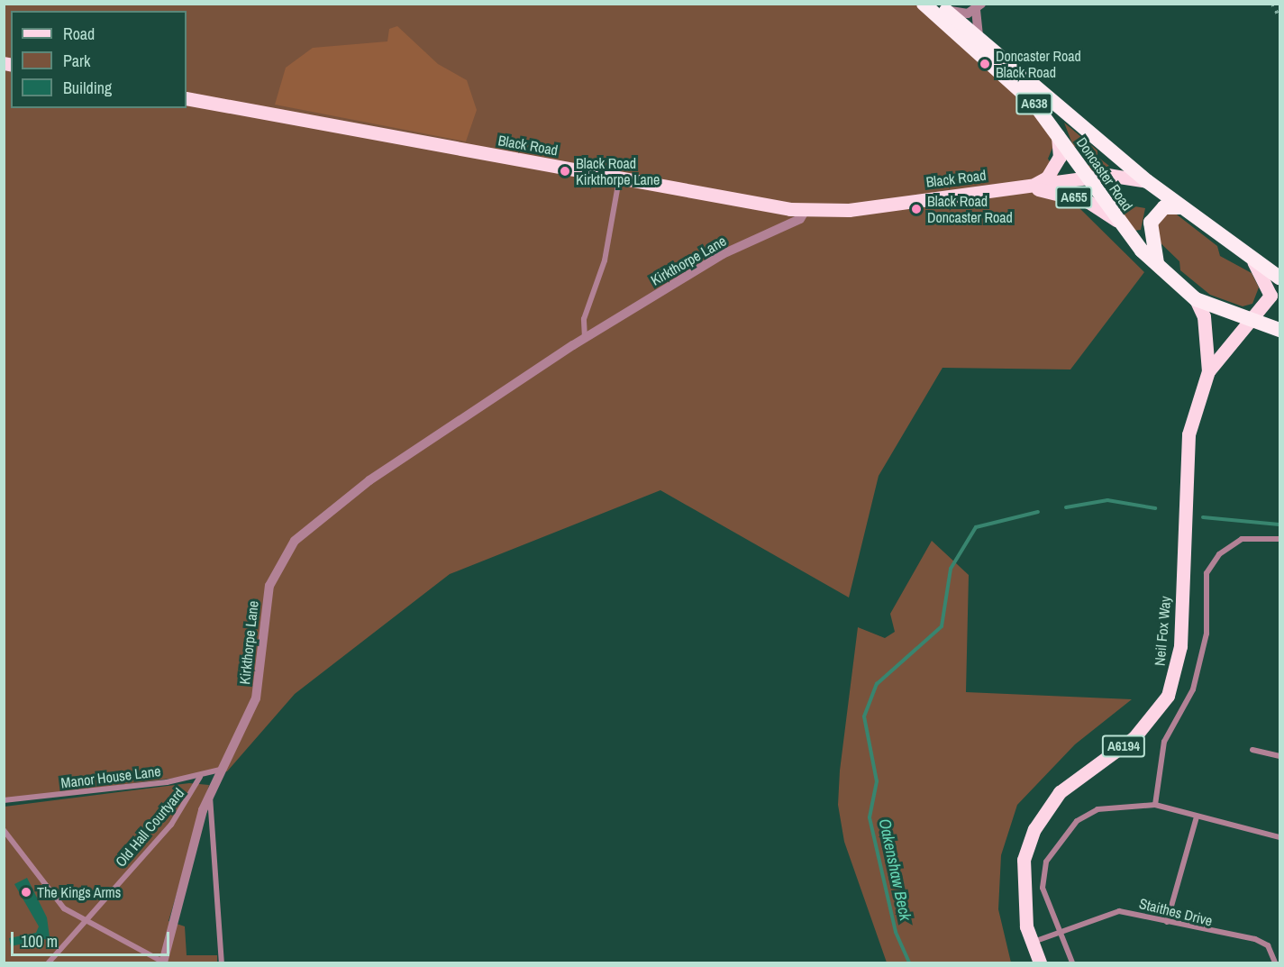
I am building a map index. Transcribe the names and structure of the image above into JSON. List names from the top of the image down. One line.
{"streets":{"highway":["A638","Doncaster Road"],"main road":["Black Road","A655","Neil Fox Way","A6194"],"street":["Kirkthorpe Lane","Manor House Lane","Old Hall Courtyard","Staithes Drive"]},"crossings":[["Black Road","Doncaster Road"],["Black Road","Kirkthorpe Lane"],["Doncaster Road","Neil Fox Way"],["Kirkthorpe Lane","Manor House Lane"],["Neil Fox Way","Staithes Drive"],["Manor House Lane","Old Hall Courtyard"]],"water":["Oakenshaw Beck"],"places":["Doncaster Road Black Road","Black Road Kirkthorpe Lane","Black Road Doncaster Road","The Kings Arms"],"legend":["Road","Park","Building"],"scale_bar":"100 m"}
